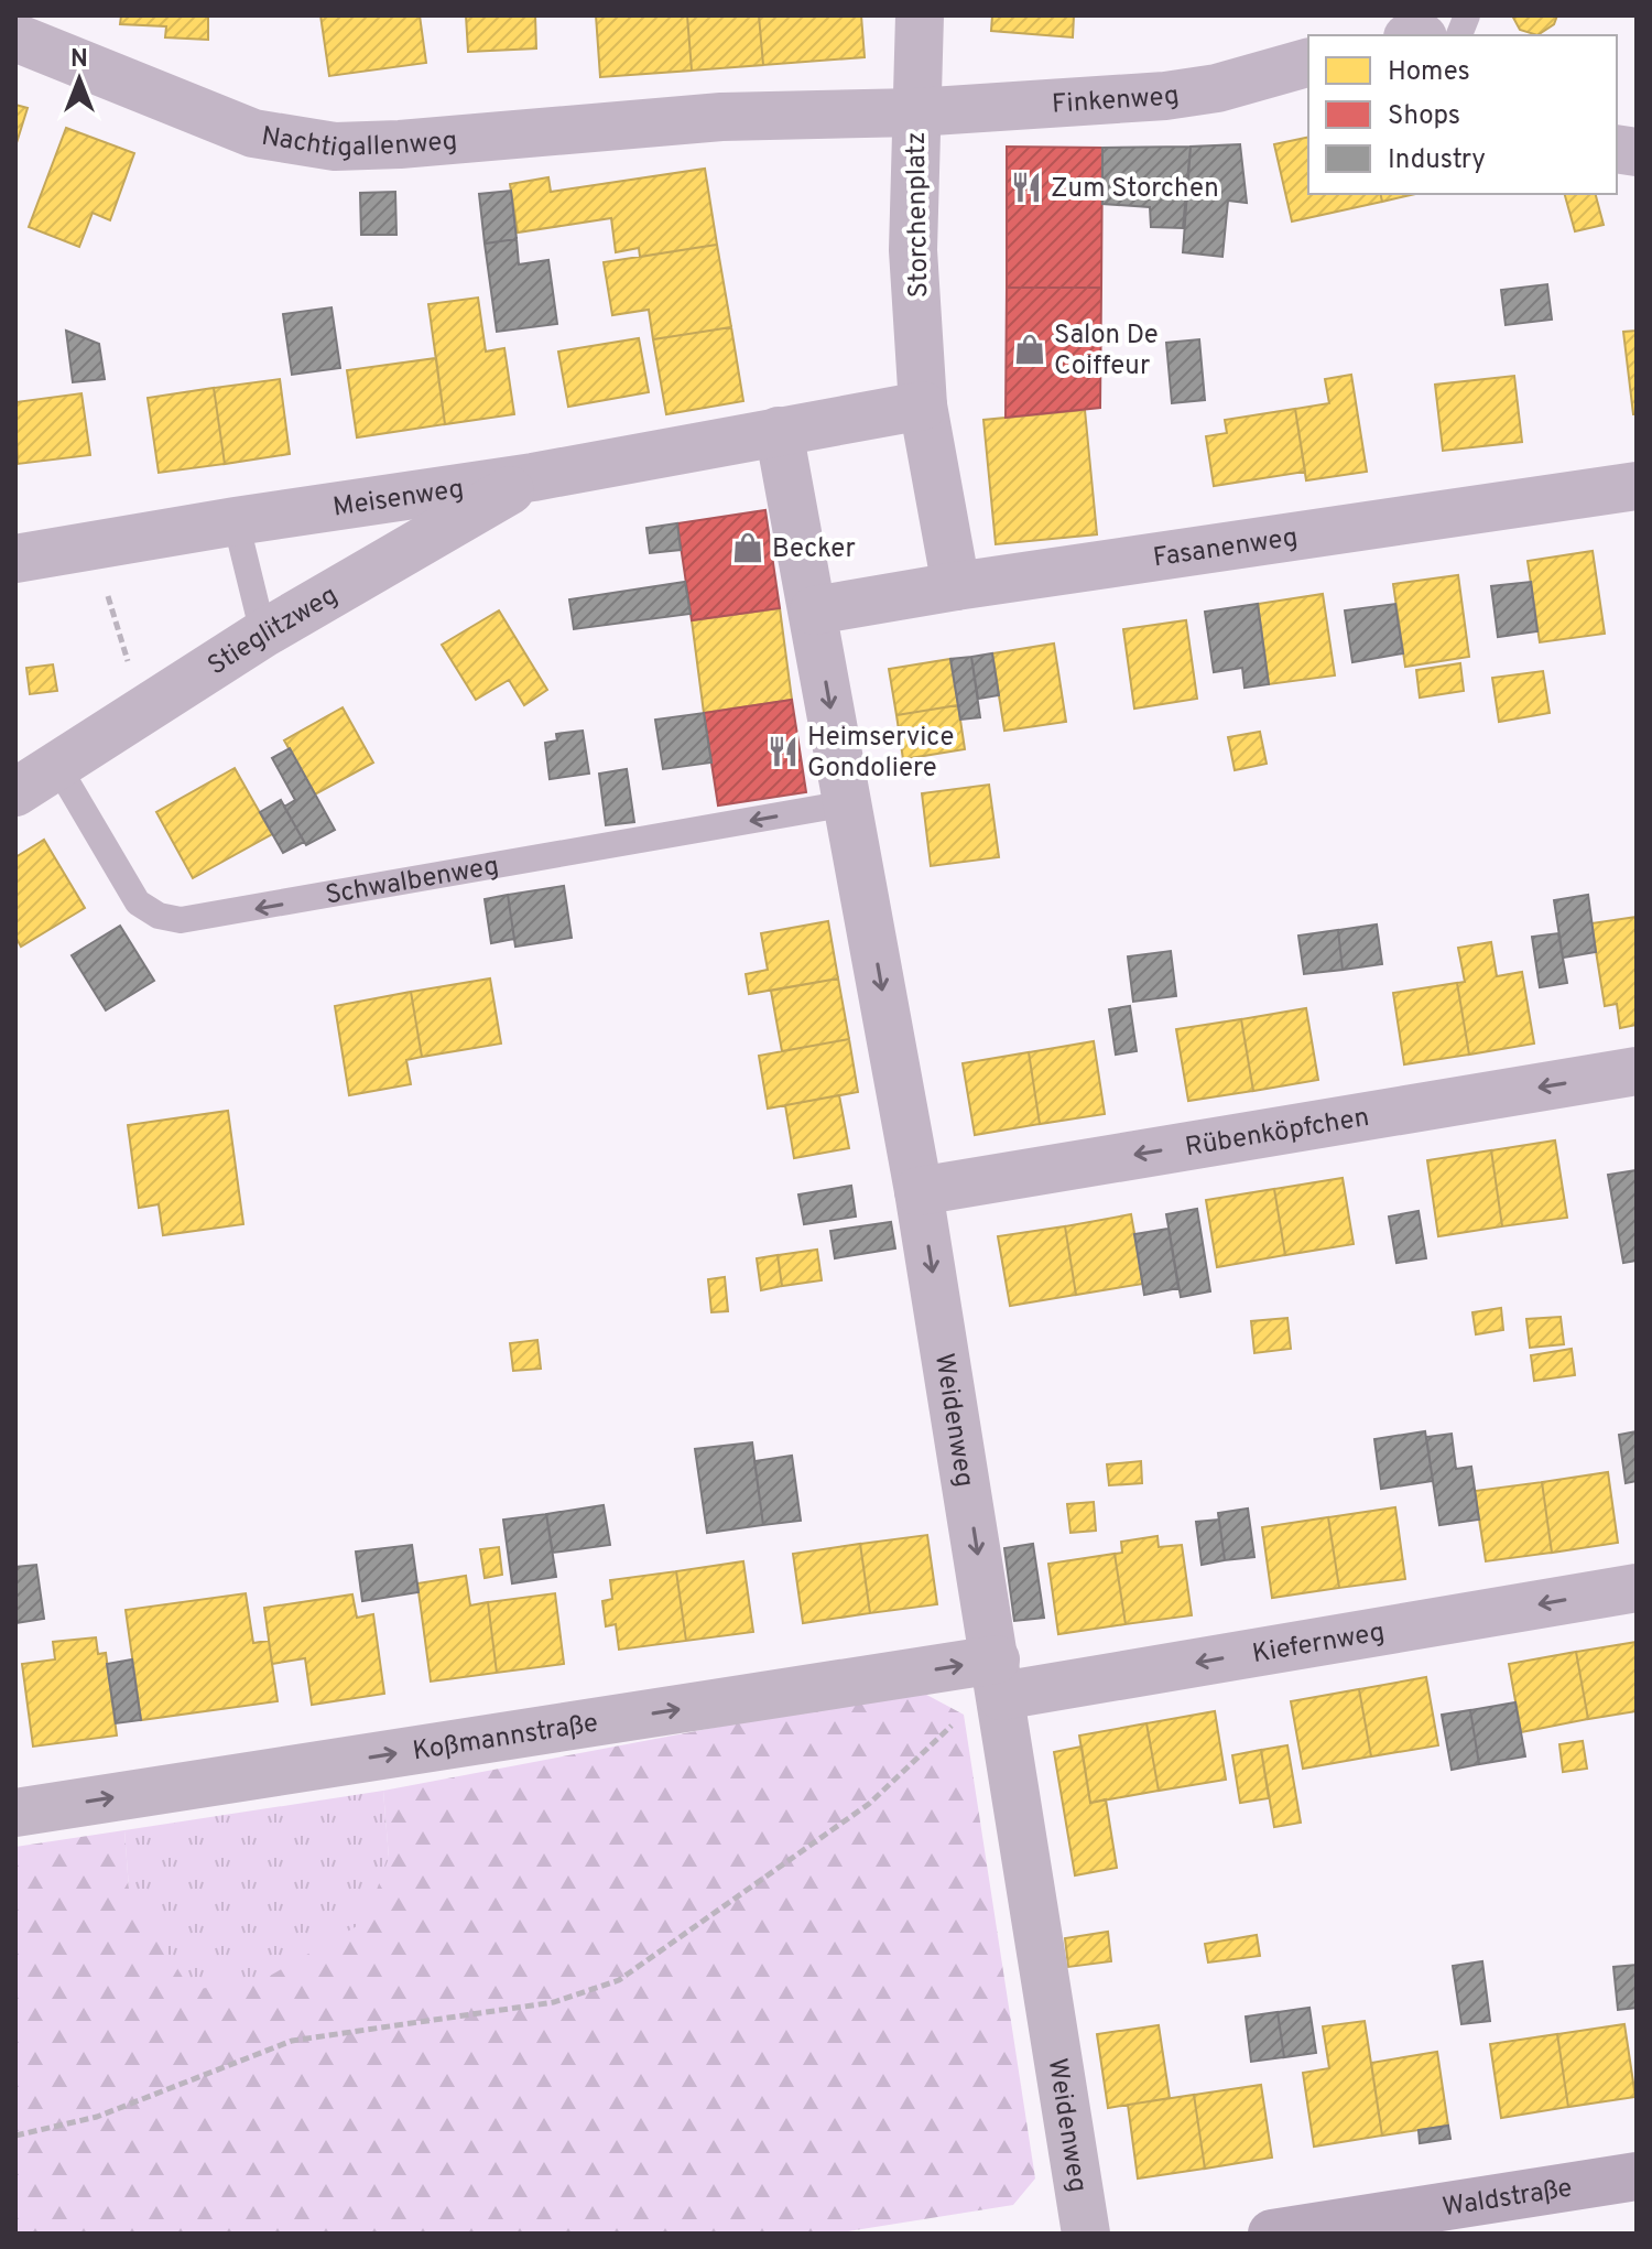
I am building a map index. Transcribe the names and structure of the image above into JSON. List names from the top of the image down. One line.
{"streets":{"street":["Finkenweg","Nachtigallenweg","Storchenplatz","Meisenweg","Fasanenweg","Stieglitzweg","Rübenköpfchen","Weidenweg","Kiefernweg","Koßmannstraße","Waldstraße"],"lane":["Schwalbenweg"]},"crossings":[["Finkenweg","Storchenplatz"],["Nachtigallenweg","Storchenplatz"],["Storchenplatz","Fasanenweg"],["Meisenweg","Stieglitzweg"],["Fasanenweg","Weidenweg"],["Stieglitzweg","Schwalbenweg"],["Schwalbenweg","Weidenweg"],["Rübenköpfchen","Weidenweg"],["Weidenweg","Kiefernweg"],["Weidenweg","Koßmannstraße"],["Kiefernweg","Koßmannstraße"]],"one_way":["Schwalbenweg","Rübenköpfchen","Weidenweg","Kiefernweg","Koßmannstraße"],"places":{"restaurant":["Zum Storchen","Heimservice Gondoliere"],"shop":["Salon De Coiffeur","Becker"]},"legend":["Homes","Shops","Industry"],"north":"top"}
